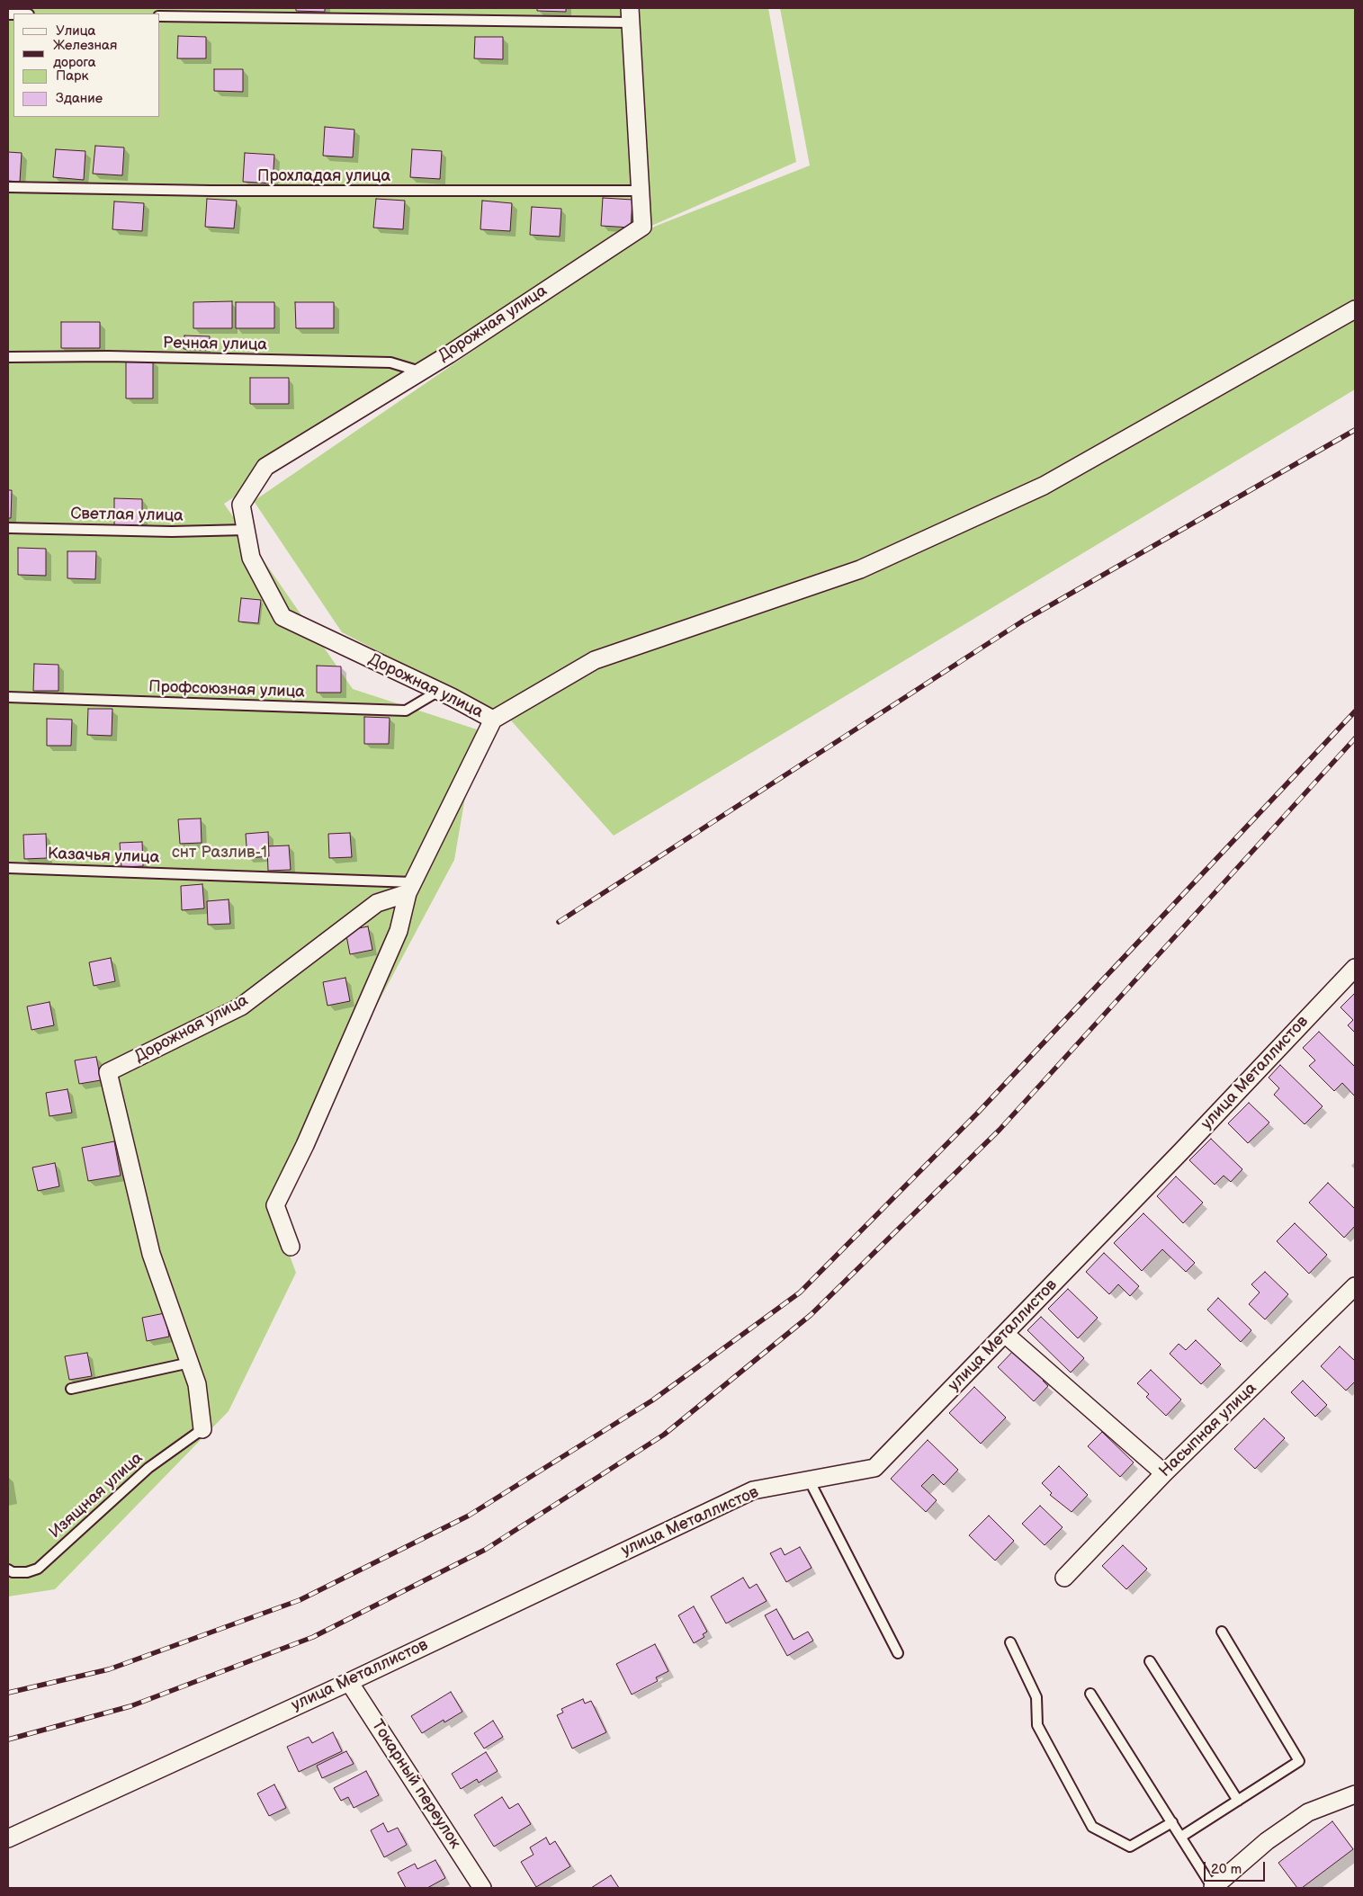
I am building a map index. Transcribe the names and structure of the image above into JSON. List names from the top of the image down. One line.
{"streets":{"street":["Дорожная улица","улица Металлистов","Насыпная улица","Токарный переулок"],"lane":["Прохладая улица","Речная улица","Светлая улица","Профсоюзная улица","Казачья улица","Изящная улица"]},"crossings":[["Прохладая улица","Дорожная улица"],["Дорожная улица","Речная улица"],["Дорожная улица","Светлая улица"],["Дорожная улица","Профсоюзная улица"],["Дорожная улица","Казачья улица"],["Дорожная улица","Изящная улица"],["улица Металлистов","Токарный переулок"]],"parks":["снт Разлив-1"],"legend":["Улица","Железная дорога","Парк","Здание"],"scale_bar":"20 m"}
